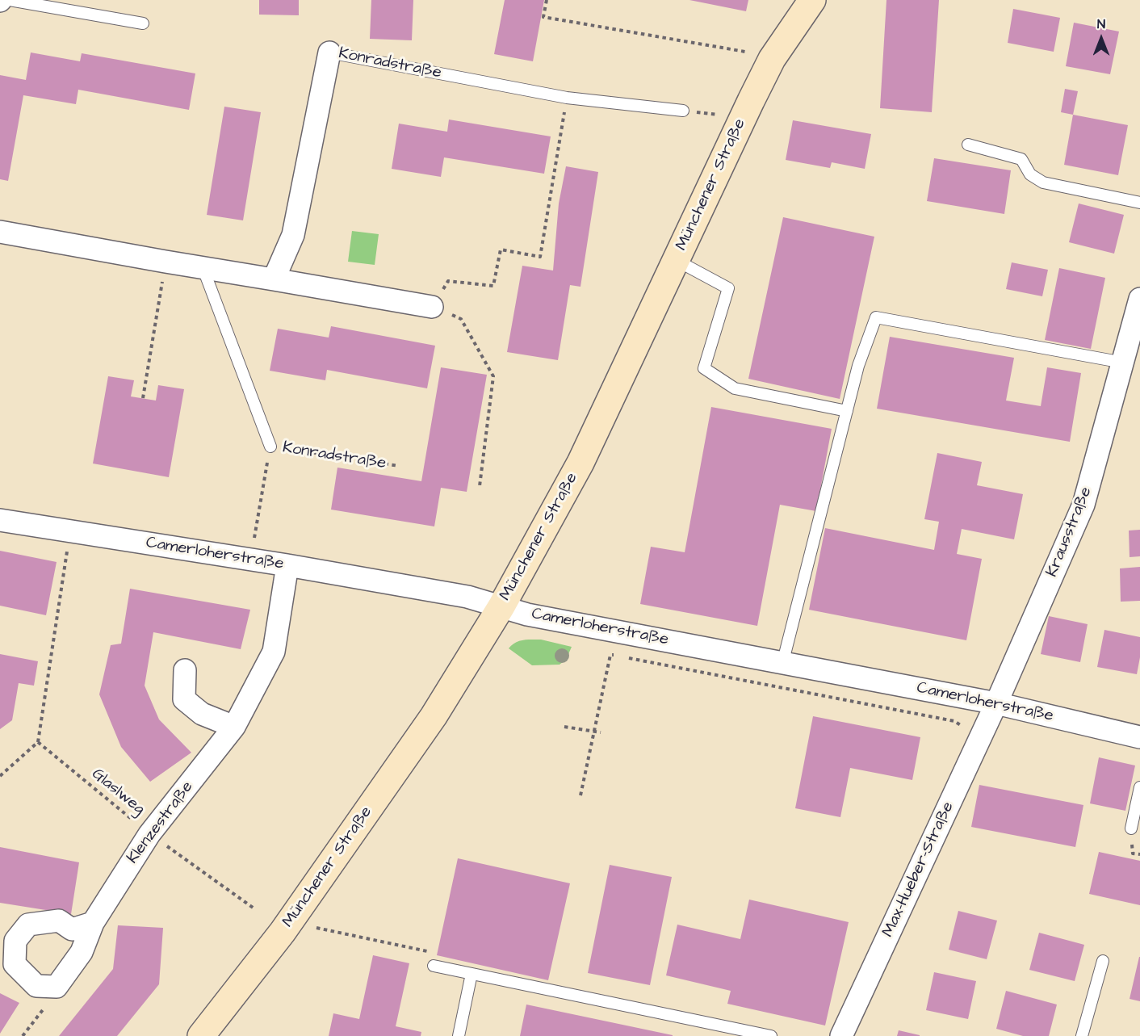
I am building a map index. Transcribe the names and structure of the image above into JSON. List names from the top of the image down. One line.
{"streets":{"main road":["Münchener Straße"],"street":["Konradstraße","Krausstraße","Camerloherstraße","Klenzestraße","Max-Hueber-Straße"],"path":["Glaslweg"]},"crossings":[["Münchener Straße","Camerloherstraße"],["Krausstraße","Camerloherstraße"],["Krausstraße","Max-Hueber-Straße"],["Camerloherstraße","Klenzestraße"],["Camerloherstraße","Max-Hueber-Straße"],["Glaslweg","Klenzestraße"]],"north":"top"}
